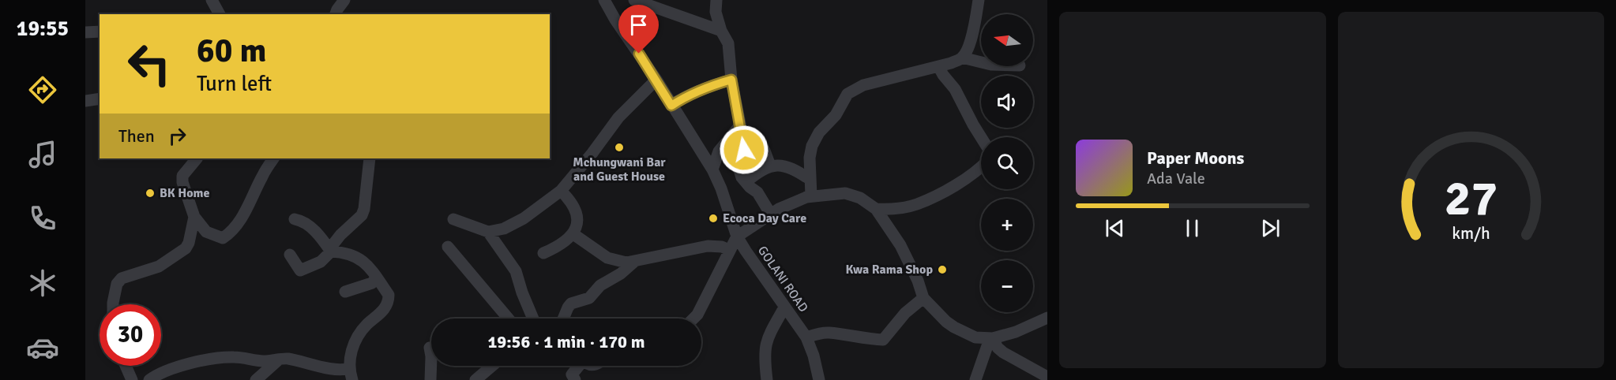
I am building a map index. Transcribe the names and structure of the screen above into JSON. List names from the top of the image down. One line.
{"streets":{"street":["GOLANI ROAD"]},"places":["Mchungwani Bar and Guest House","BK Home","Ecoca Day Care","Kwa Rama Shop"],"north":"left","page":{"tabs":"19:55","map_buttons":["+","−"],"turn":["60 m","Turn left"],"then":"Then","song":["Paper Moons","Ada Vale"],"limit":"30","trip":"19:56 · 1 min · 170 m","gauge":["27","km/h"]}}
